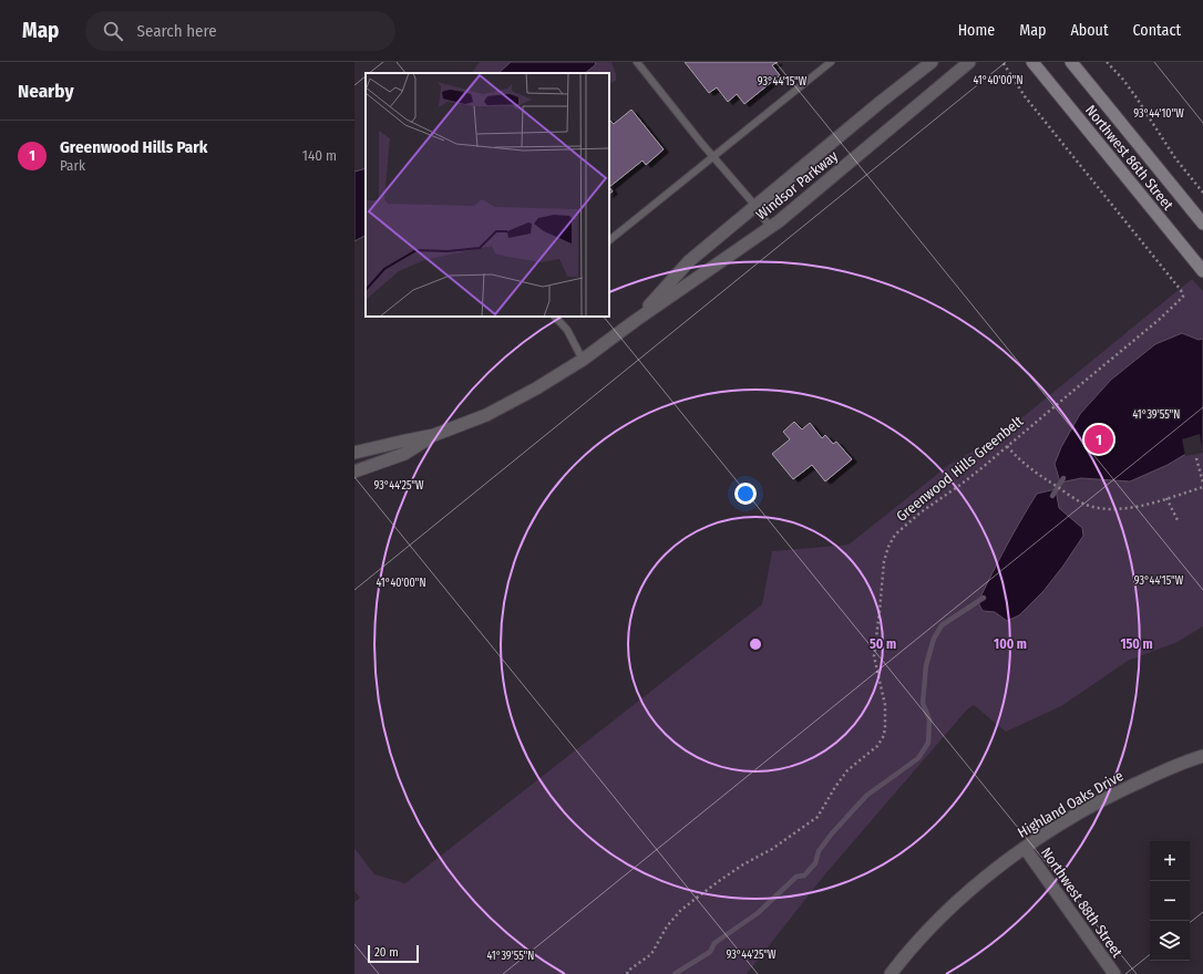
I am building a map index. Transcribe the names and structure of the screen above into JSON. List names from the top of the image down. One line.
{"streets":{"main road":["Northwest 86th Street"],"street":["Windsor Parkway","Highland Oaks Drive","Northwest 88th Street"],"path":["Greenwood Hills Greenbelt"]},"crossings":[["Highland Oaks Drive","Northwest 88th Street"]],"scale_bar":"20 m","page":{"header":"Map","search":"Search here","nav":["Home","Map","About","Contact"],"heading":"Nearby","list":[{"mark":"1","name":"Greenwood Hills Park","note":"Park","value":"140 m"}],"pins":"1","map_buttons":["+","−"],"scale":"20 m"},"coordinates":["41°40'00\"N","93°44'15\"W","93°44'10\"W","41°39'55\"N","93°44'25\"W"],"rings":["50 m","100 m","150 m"]}
